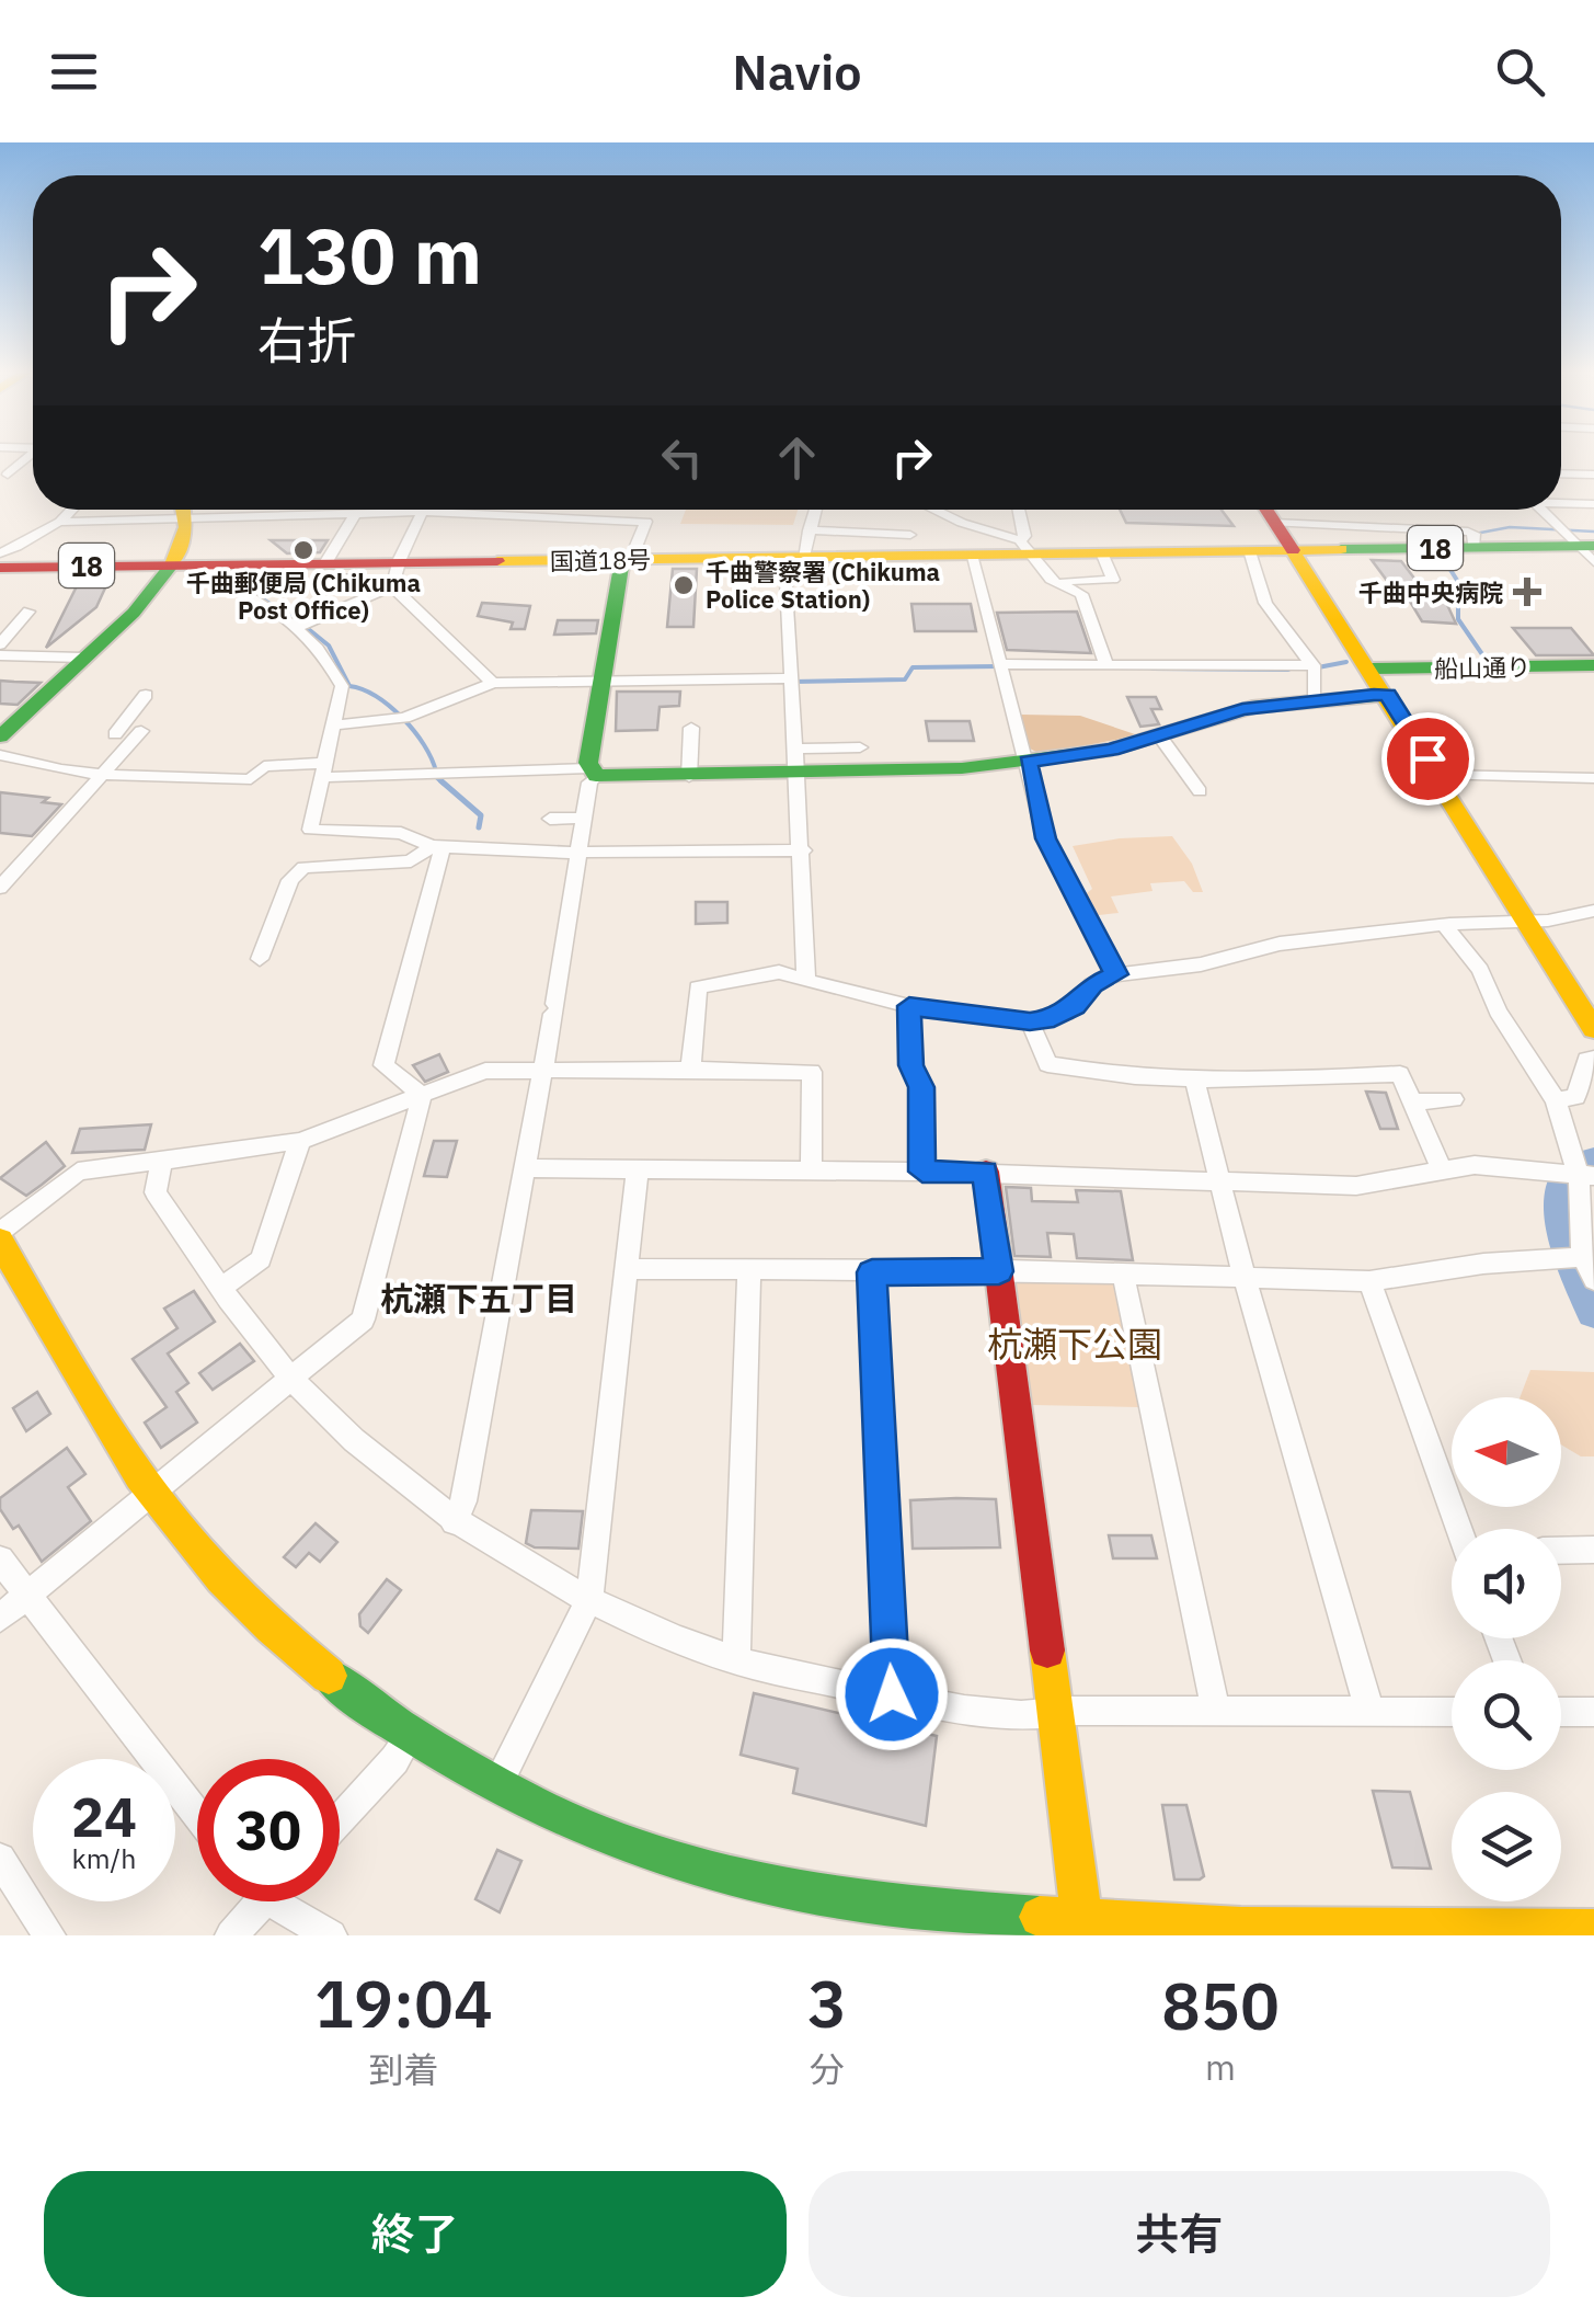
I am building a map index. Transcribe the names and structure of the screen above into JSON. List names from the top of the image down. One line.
{"streets":{"main road":["18","国道18号","船山通り"]},"districts":["杭瀬下五丁目"],"parks":["杭瀬下公園"],"places":{"other":["千曲郵便局 (Chikuma Post Office)","千曲警察署 (Chikuma Police Station)"],"health":["千曲中央病院"]},"north":"left","page":{"header":"Navio","turn":["130 m","右折"],"speed":"24 km/h","limit":"30","eta":["19:04","到着","3","分","850","m"],"buttons":["終了","共有"]}}
